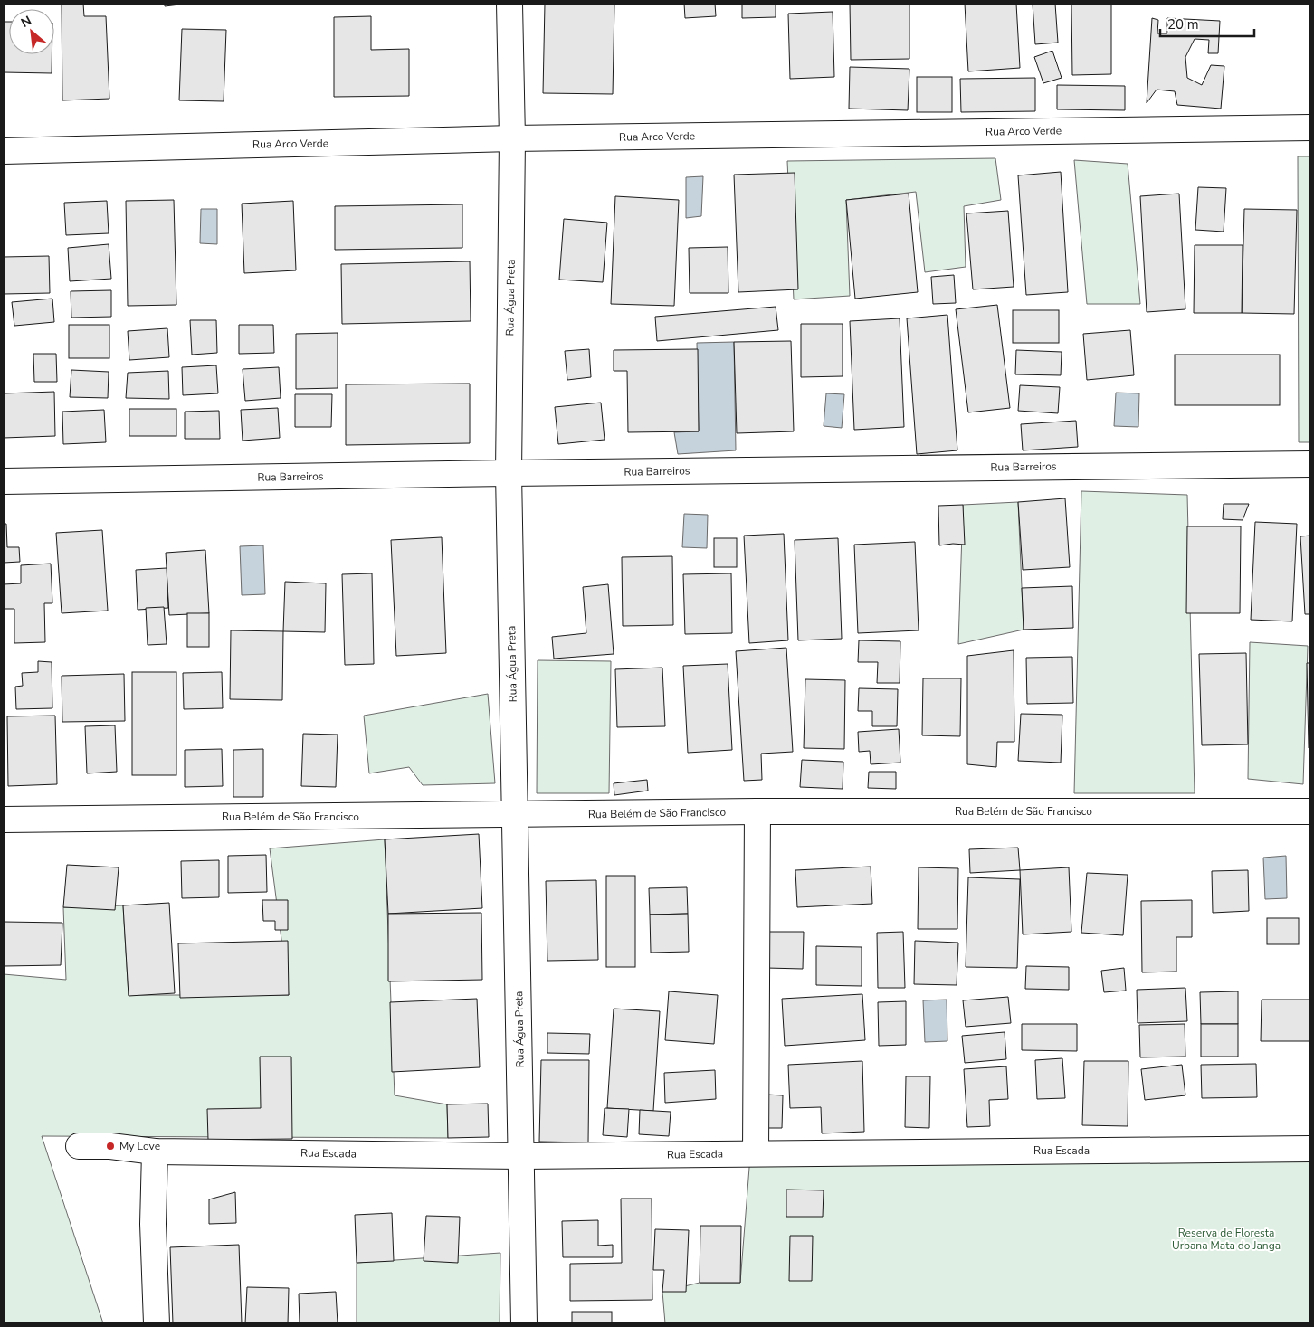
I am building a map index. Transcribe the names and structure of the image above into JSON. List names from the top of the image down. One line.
{"streets":{"street":["Rua Arco Verde","Rua Água Preta","Rua Barreiros","Rua Belém de São Francisco","Rua Escada"]},"crossings":[["Rua Arco Verde","Rua Água Preta"],["Rua Água Preta","Rua Barreiros"],["Rua Água Preta","Rua Belém de São Francisco"],["Rua Água Preta","Rua Escada"]],"parks":["Reserva de Floresta Urbana Mata do Janga"],"places":["My Love"],"scale_bar":"20 m","north":"top left"}
